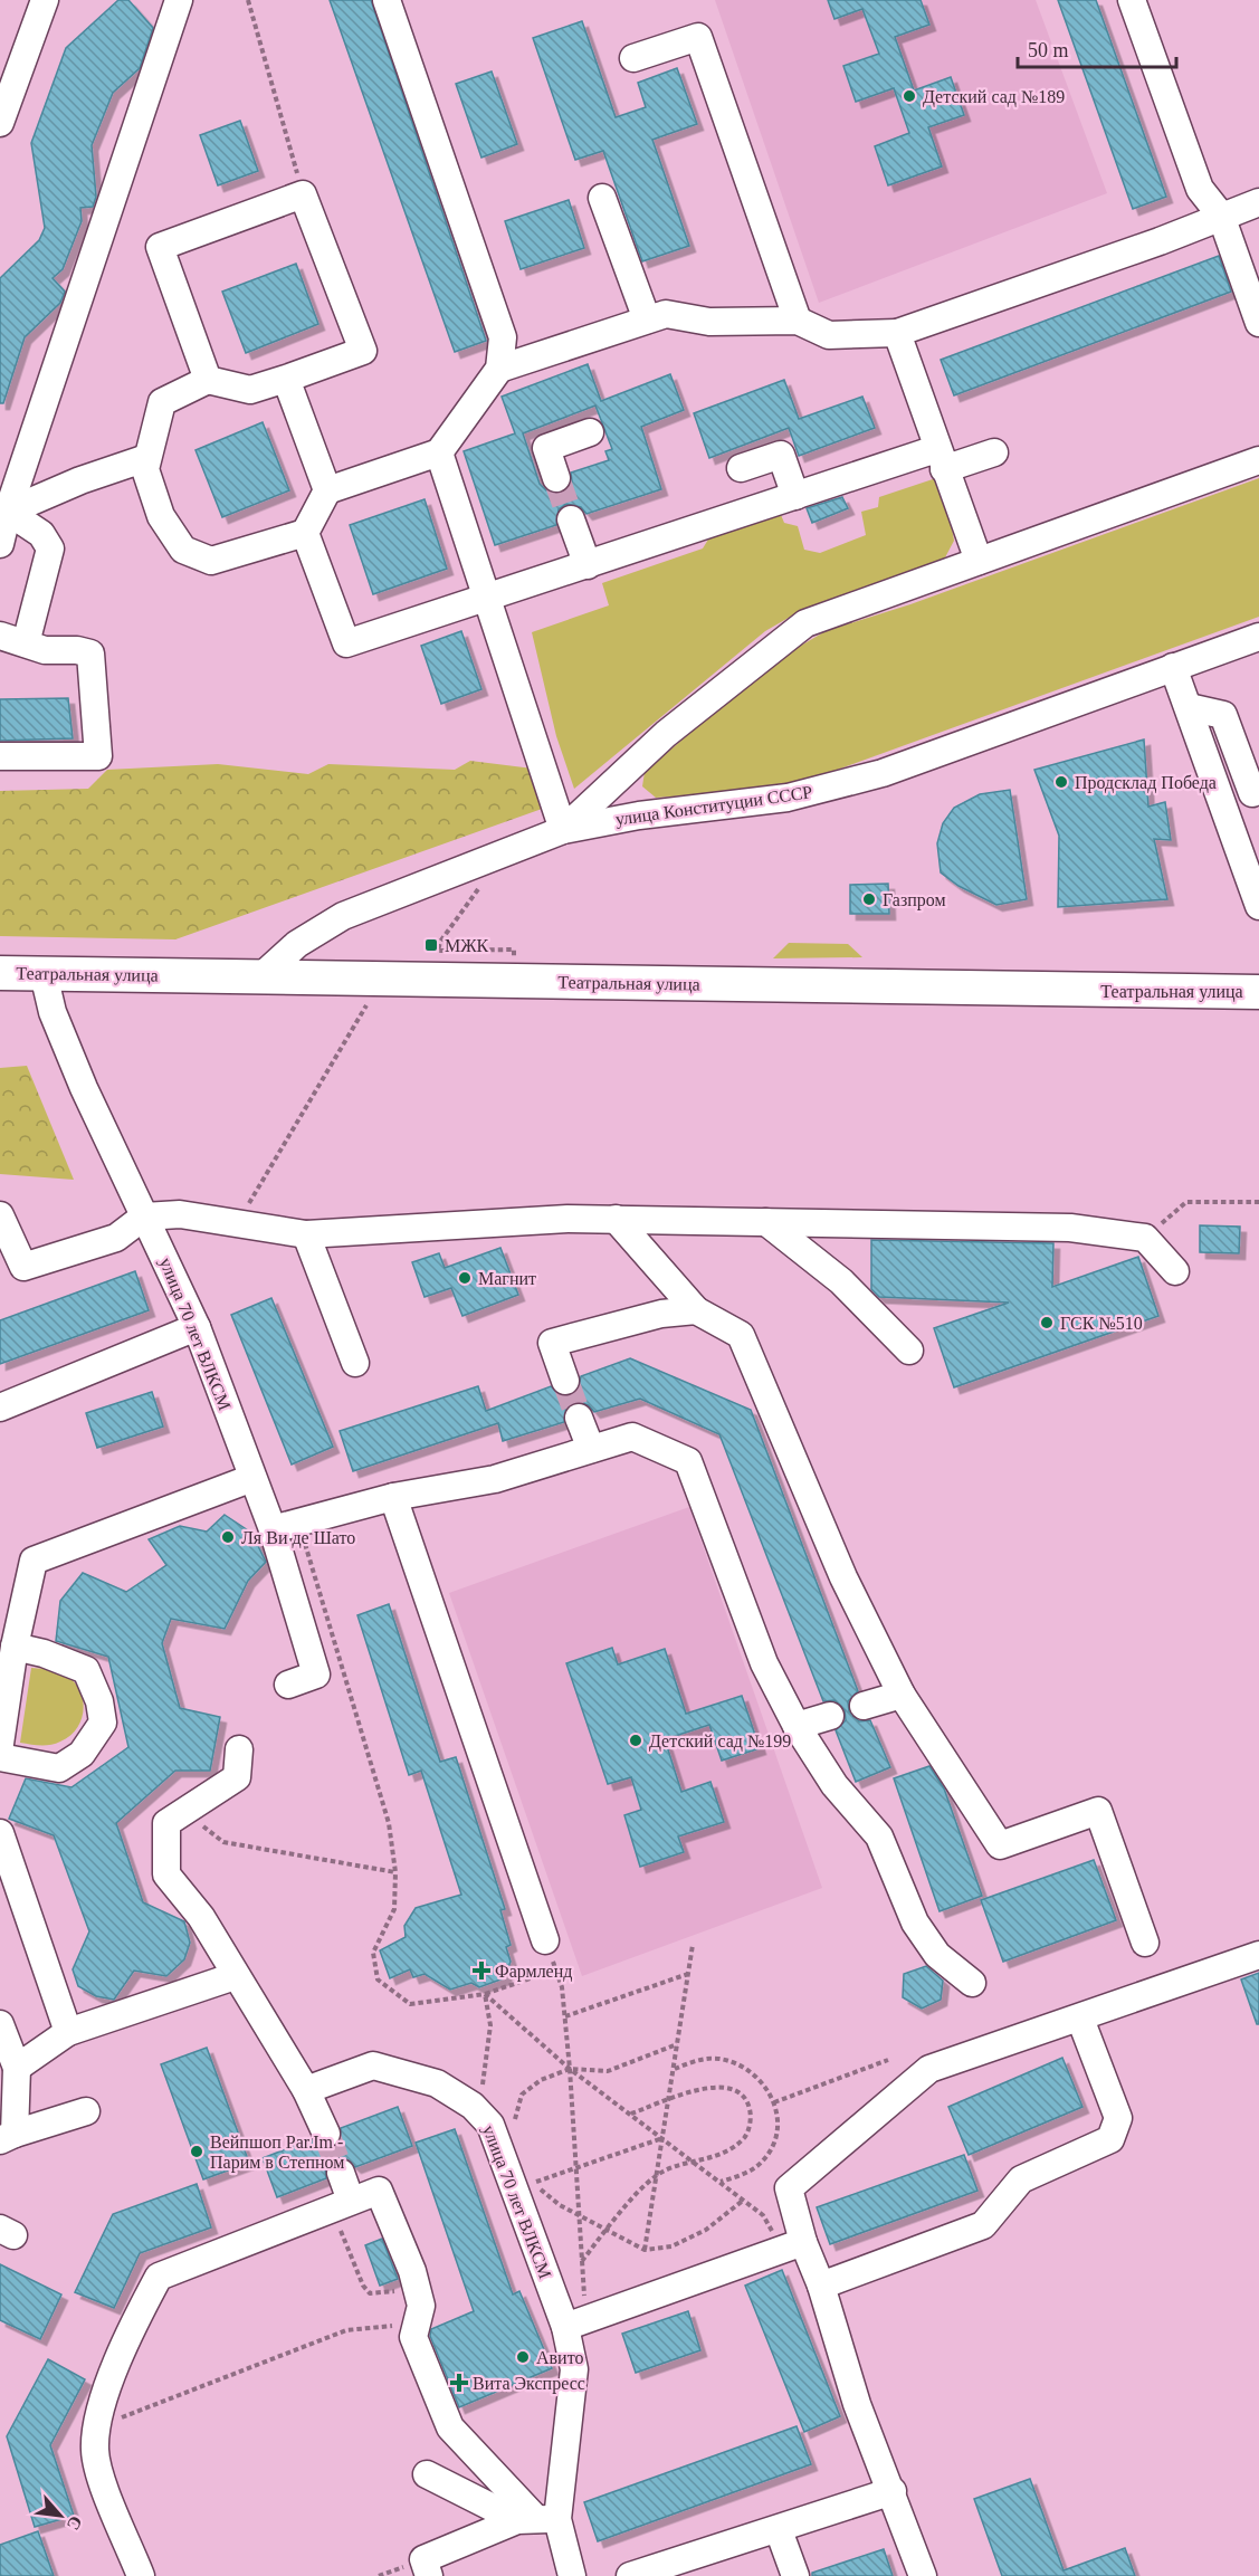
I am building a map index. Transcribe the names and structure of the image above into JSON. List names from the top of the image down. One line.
{"streets":{"main road":["Театральная улица"],"street":["улица Конституции СССР","улица 70 лет ВЛКСМ"]},"crossings":[["улица Конституции СССР","Театральная улица"],["Театральная улица","улица 70 лет ВЛКСМ"]],"places":{"other":["Детский сад №189","Продсклад Победа","Газпром","Магнит","ГСК №510","Ля Ви де Шато","Детский сад №199","Вейпшоп Par.Im - Парим в Степном","Авито"],"transit":["МЖК"],"health":["Фармленд","Вита Экспресс"]},"scale_bar":"50 m","north":"bottom right"}
